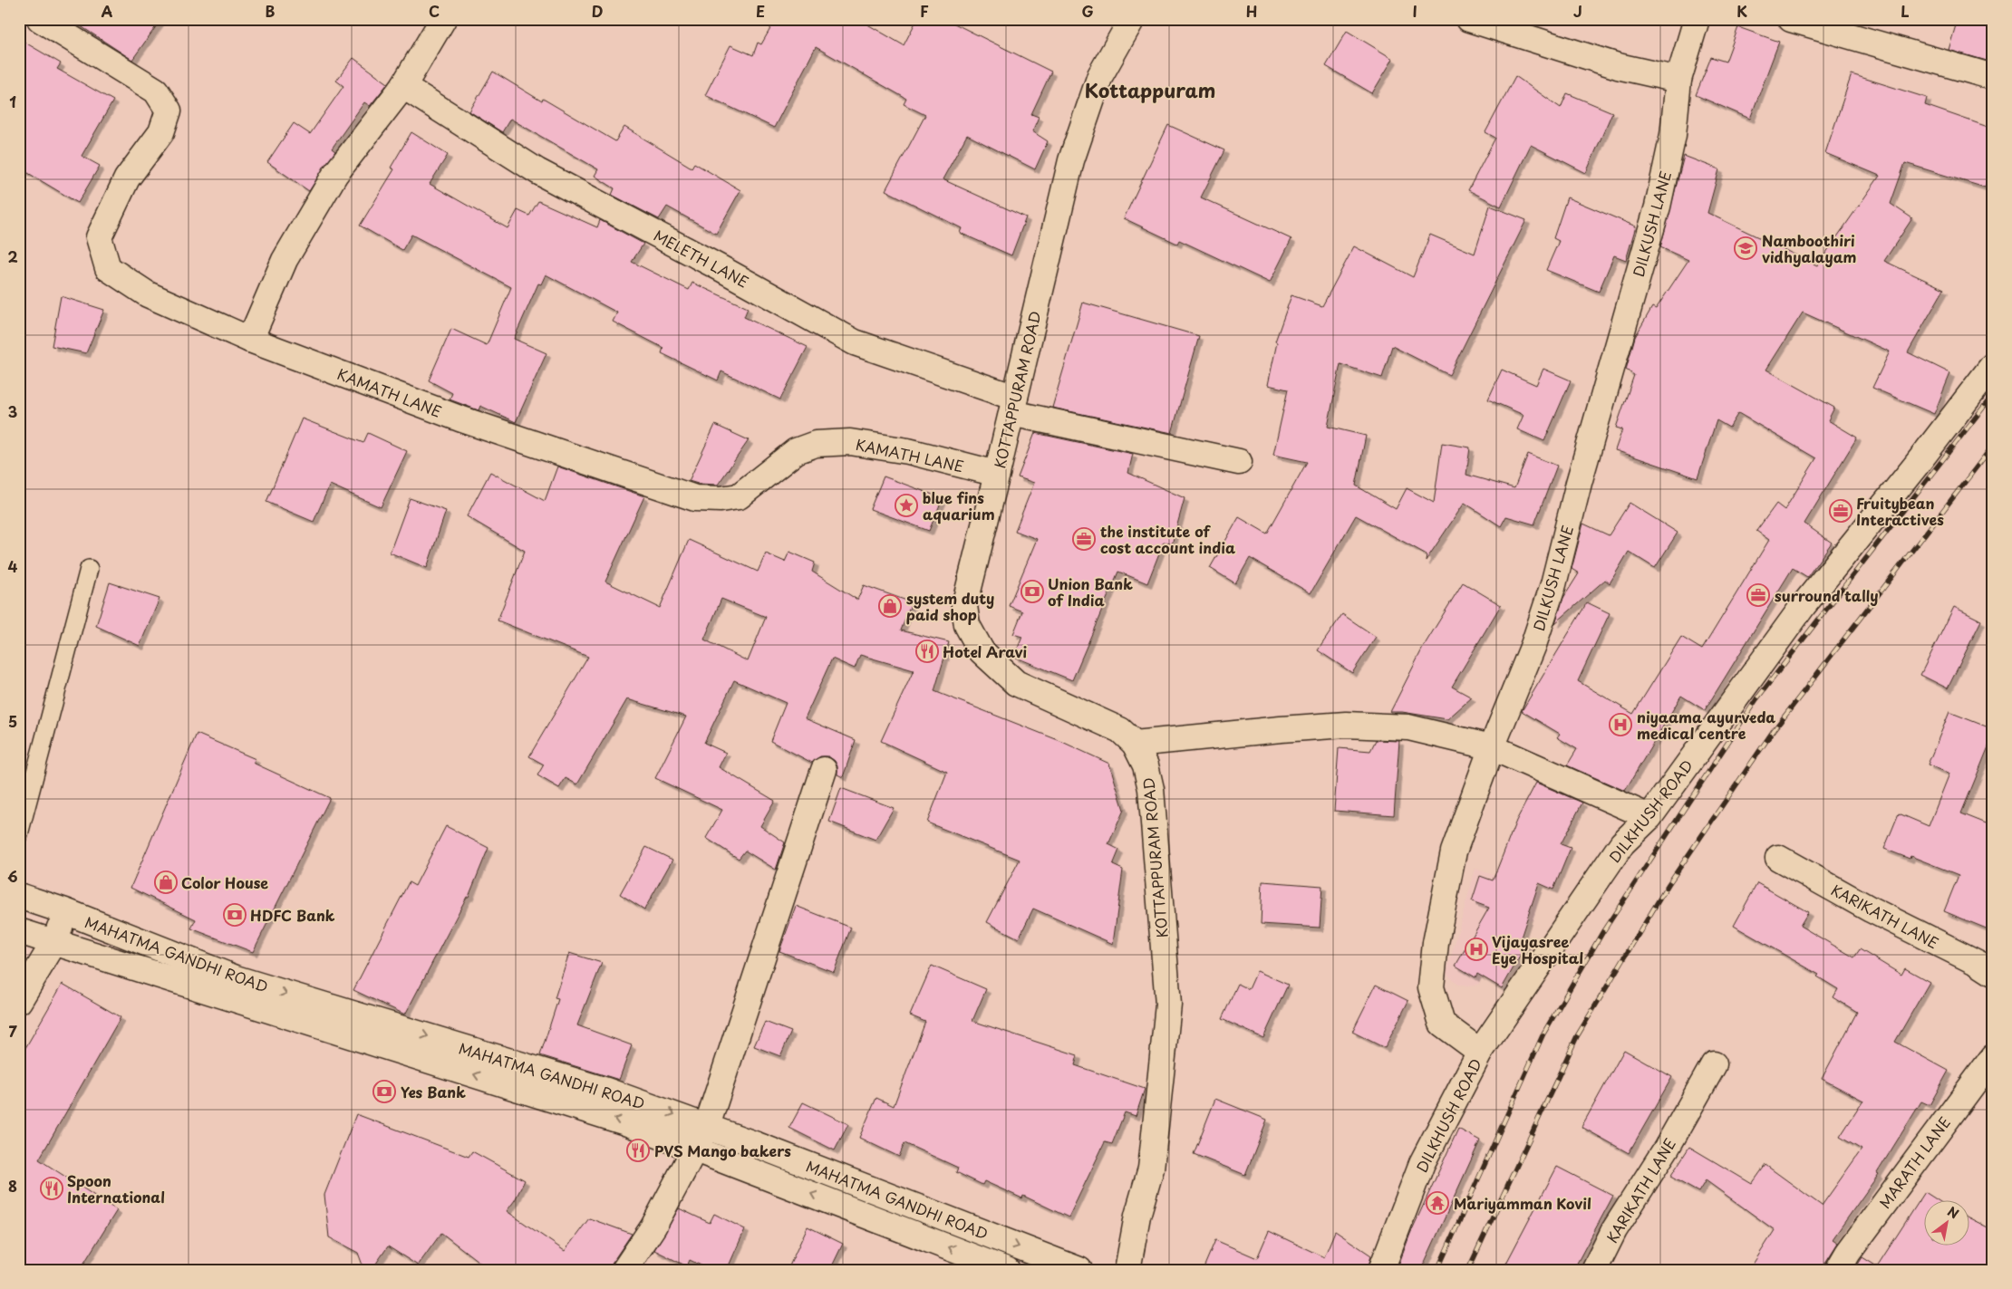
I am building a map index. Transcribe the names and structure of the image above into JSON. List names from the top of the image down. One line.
{"streets":{"street":["DILKUSH LANE","MELETH LANE","KOTTAPPURAM ROAD","KAMATH LANE","DILKHUSH ROAD","KARIKATH LANE","MAHATMA GANDHI ROAD","MARATH LANE"]},"crossings":[["DILKUSH LANE","DILKHUSH ROAD"],["MELETH LANE","KOTTAPPURAM ROAD"],["KOTTAPPURAM ROAD","KAMATH LANE"]],"districts":["Kottappuram"],"places":{"school or university":["Namboothiri vidhyalayam"],"place":["blue fins aquarium"],"office":["Fruitybean Interactives","the institute of cost account india","surround tally"],"bank":["Union Bank of India","HDFC Bank","Yes Bank"],"shop":["system duty paid shop","Color House"],"restaurant":["Hotel Aravi","PVS Mango bakers","Spoon International"],"hospital":["niyaama ayurveda medical centre","Vijayasree Eye Hospital"],"temple":["Mariyamman Kovil"]},"north":"top right","grid":{"columns":["A","B","C","D","E","F","G","H","I","J","K","L"],"rows":["1","2","3","4","5","6","7","8"]}}
